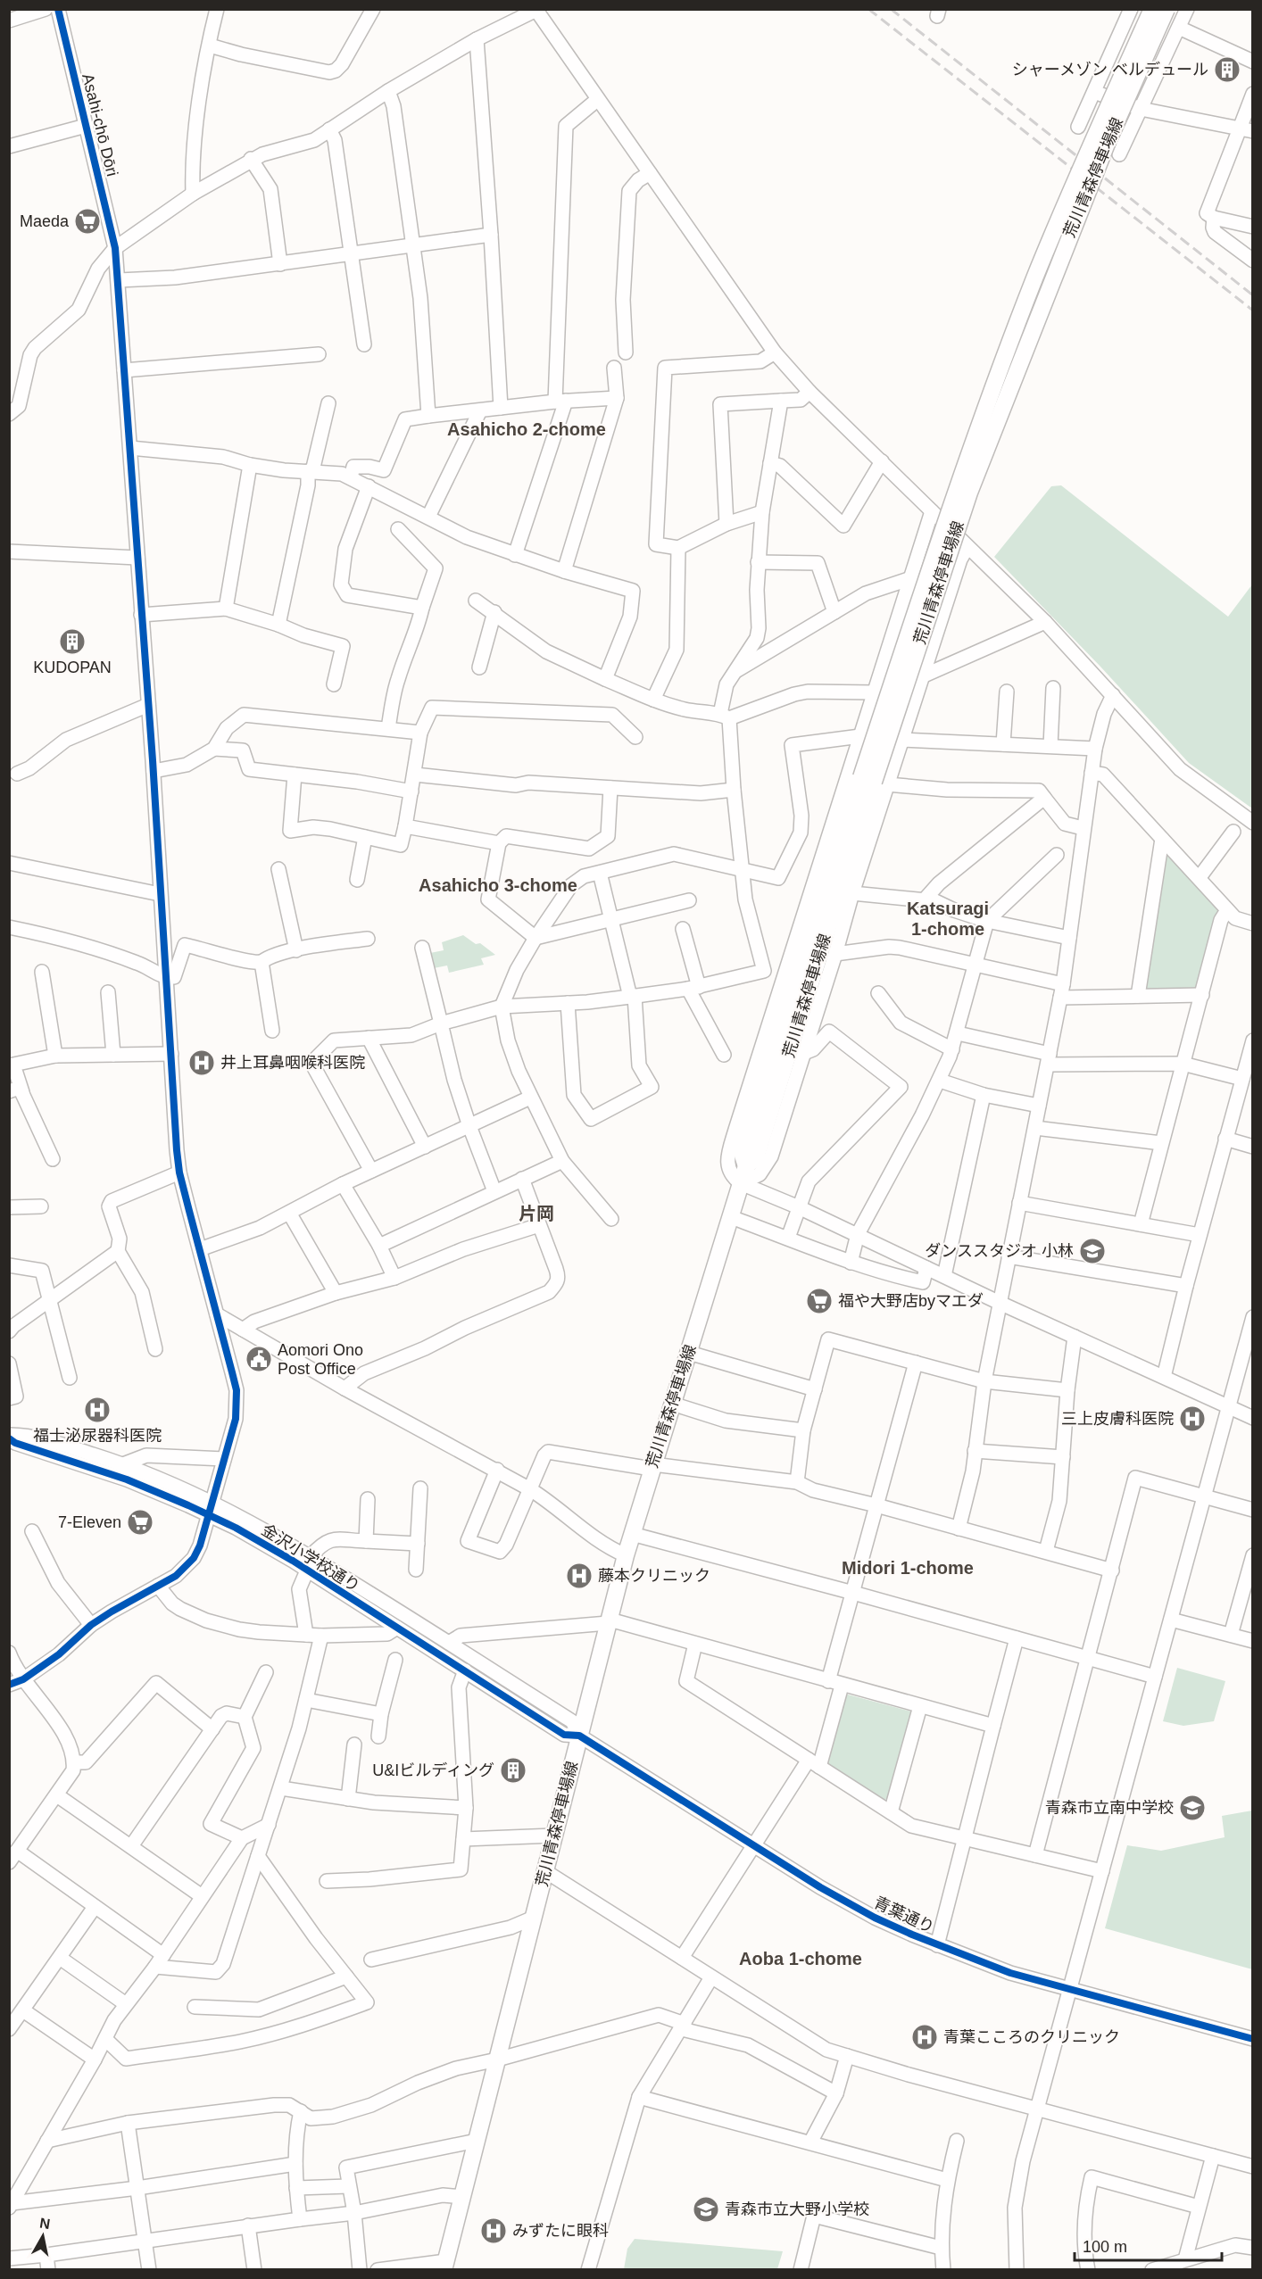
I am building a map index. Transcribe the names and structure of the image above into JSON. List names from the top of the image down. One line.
{"streets":{"main road":["荒川青森停車場線"],"street":["Asahi-chō Dōri","金沢小学校通り","青葉通り"]},"crossings":[["Asahi-chō Dōri","金沢小学校通り"],["荒川青森停車場線","金沢小学校通り"],["荒川青森停車場線","青葉通り"],["金沢小学校通り","青葉通り"]],"districts":["Asahicho 2-chome","Asahicho 3-chome","Katsuragi 1-chome","片岡","Midori 1-chome","Aoba 1-chome"],"places":{"building":["シャーメゾン ベルデュール","KUDOPAN","U&Iビルディング"],"supermarket":["Maeda","福や大野店byマエダ","7-Eleven"],"hospital":["井上耳鼻咽喉科医院","福士泌尿器科医院","三上皮膚科医院","藤本クリニック","青葉こころのクリニック","みずたに眼科"],"school or university":["ダンススタジオ 小林","青森市立南中学校","青森市立大野小学校"],"public building":["Aomori Ono Post Office"]},"scale_bar":"100 m","north":"top"}
